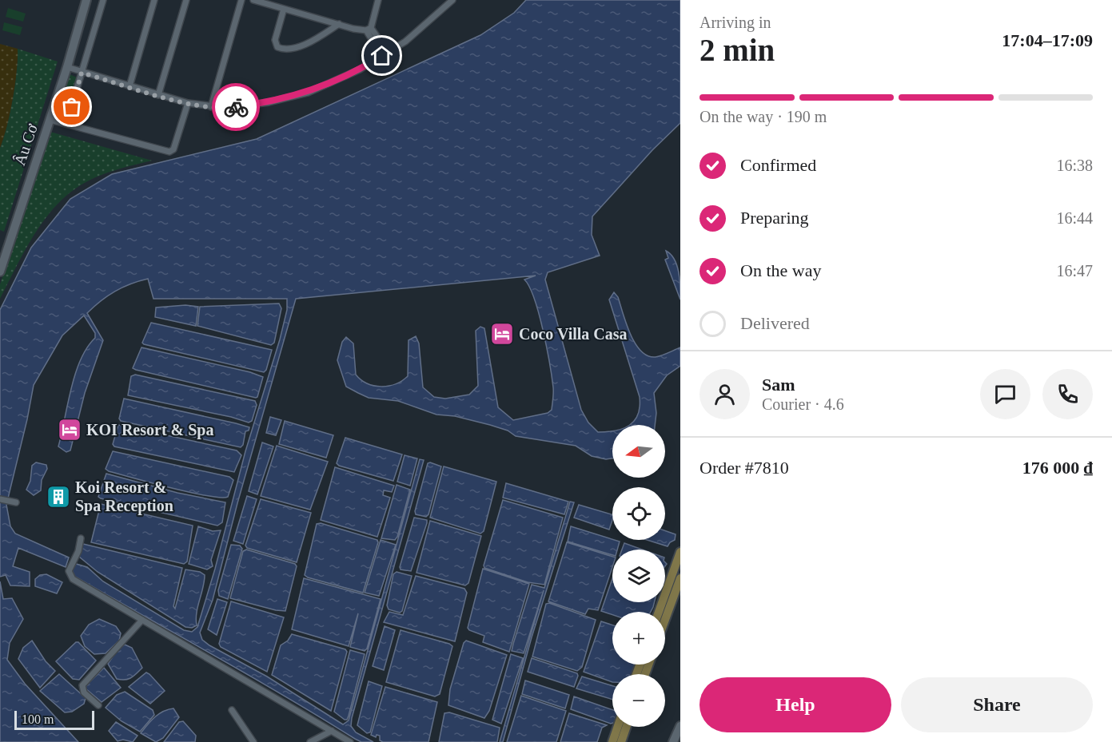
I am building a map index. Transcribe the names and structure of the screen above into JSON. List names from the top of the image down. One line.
{"streets":{"main road":["Âu Cơ"]},"places":{"hotel":["Coco Villa Casa","KOI Resort & Spa"],"building":["Koi Resort & Spa Reception"]},"scale_bar":"100 m","north":"left","page":{"heading":["2 min","Arriving in","17:04–17:09"],"panel":["Sam","Courier · 4.6","Order #7810","176 000 ₫"],"bar":"On the way · 190 m","list":[["Confirmed","16:38"],["Preparing","16:44"],["On the way","16:47"],"Delivered"],"map_buttons":["+","−"],"buttons":["Help","Share"],"scale":"100 m"}}
